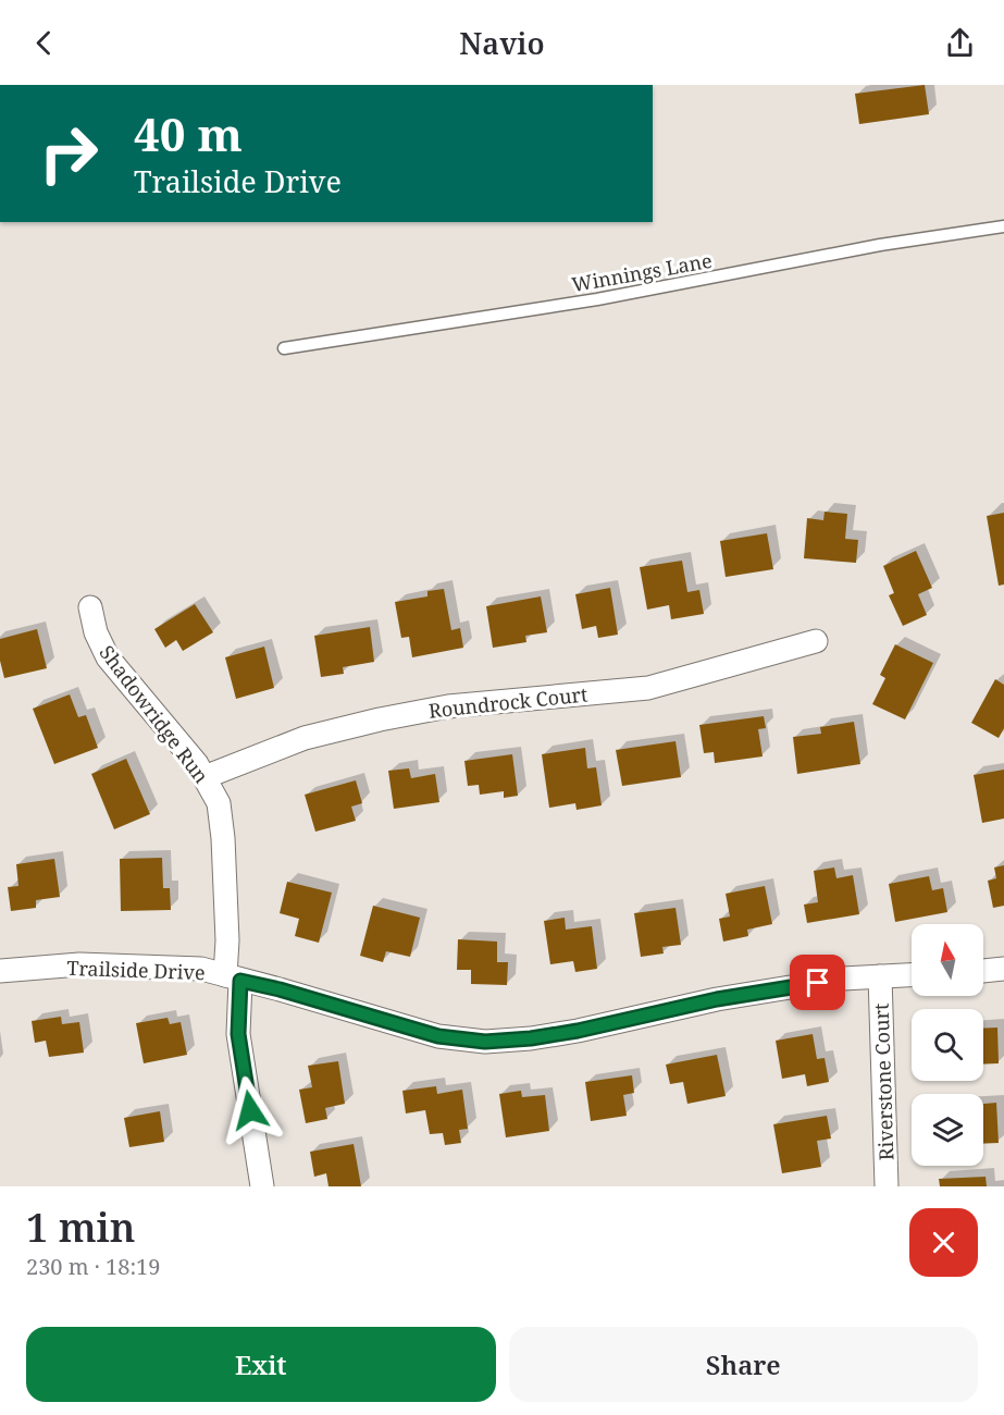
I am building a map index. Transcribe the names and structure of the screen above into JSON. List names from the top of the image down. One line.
{"streets":{"street":["Roundrock Court","Shadowridge Run","Trailside Drive","Riverstone Court"],"lane":["Winnings Lane"]},"crossings":[["Roundrock Court","Shadowridge Run"],["Shadowridge Run","Trailside Drive"],["Trailside Drive","Riverstone Court"]],"north":"top","page":{"header":"Navio","turn":["40 m","Trailside Drive"],"heading":["1 min","230 m · 18:19"],"buttons":["Exit","Share"]}}
